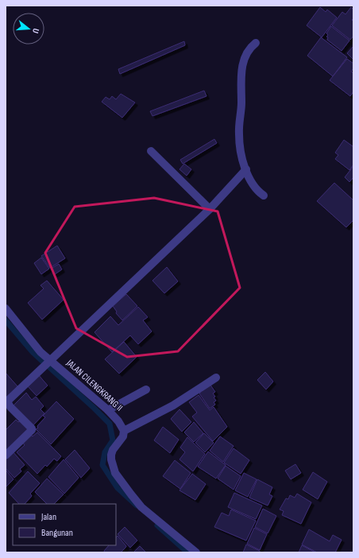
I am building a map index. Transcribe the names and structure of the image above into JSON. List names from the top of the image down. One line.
{"streets":{"street":["JALAN CILENGKRANG II"]},"legend":["Jalan","Bangunan"],"north":"right"}
